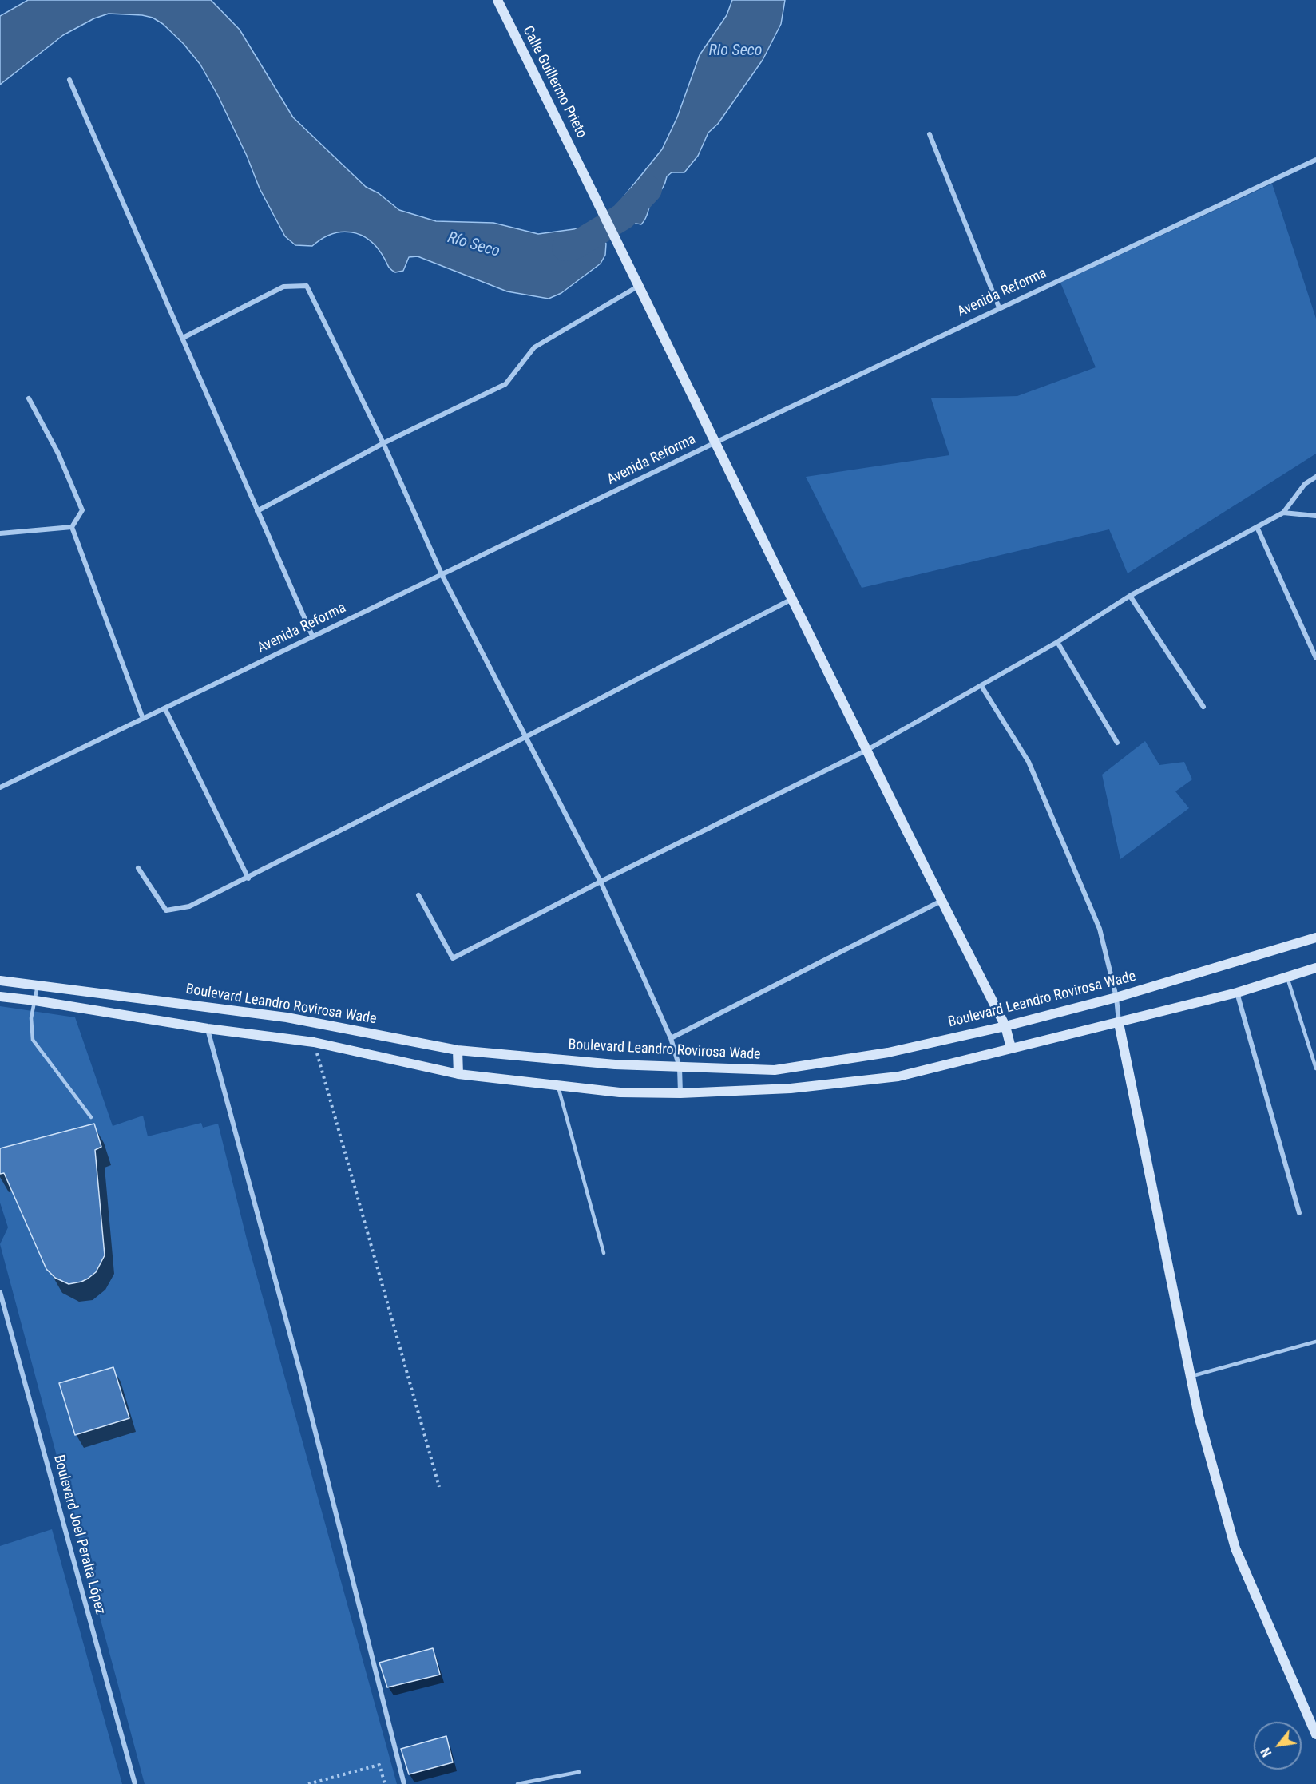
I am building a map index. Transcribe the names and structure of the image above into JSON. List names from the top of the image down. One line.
{"streets":{"main road":["Calle Guillermo Prieto","Boulevard Leandro Rovirosa Wade"],"street":["Avenida Reforma","Boulevard Joel Peralta López"]},"crossings":[["Calle Guillermo Prieto","Avenida Reforma"],["Calle Guillermo Prieto","Boulevard Leandro Rovirosa Wade"]],"water":["Rio Seco","Río Seco"],"north":"bottom left"}
